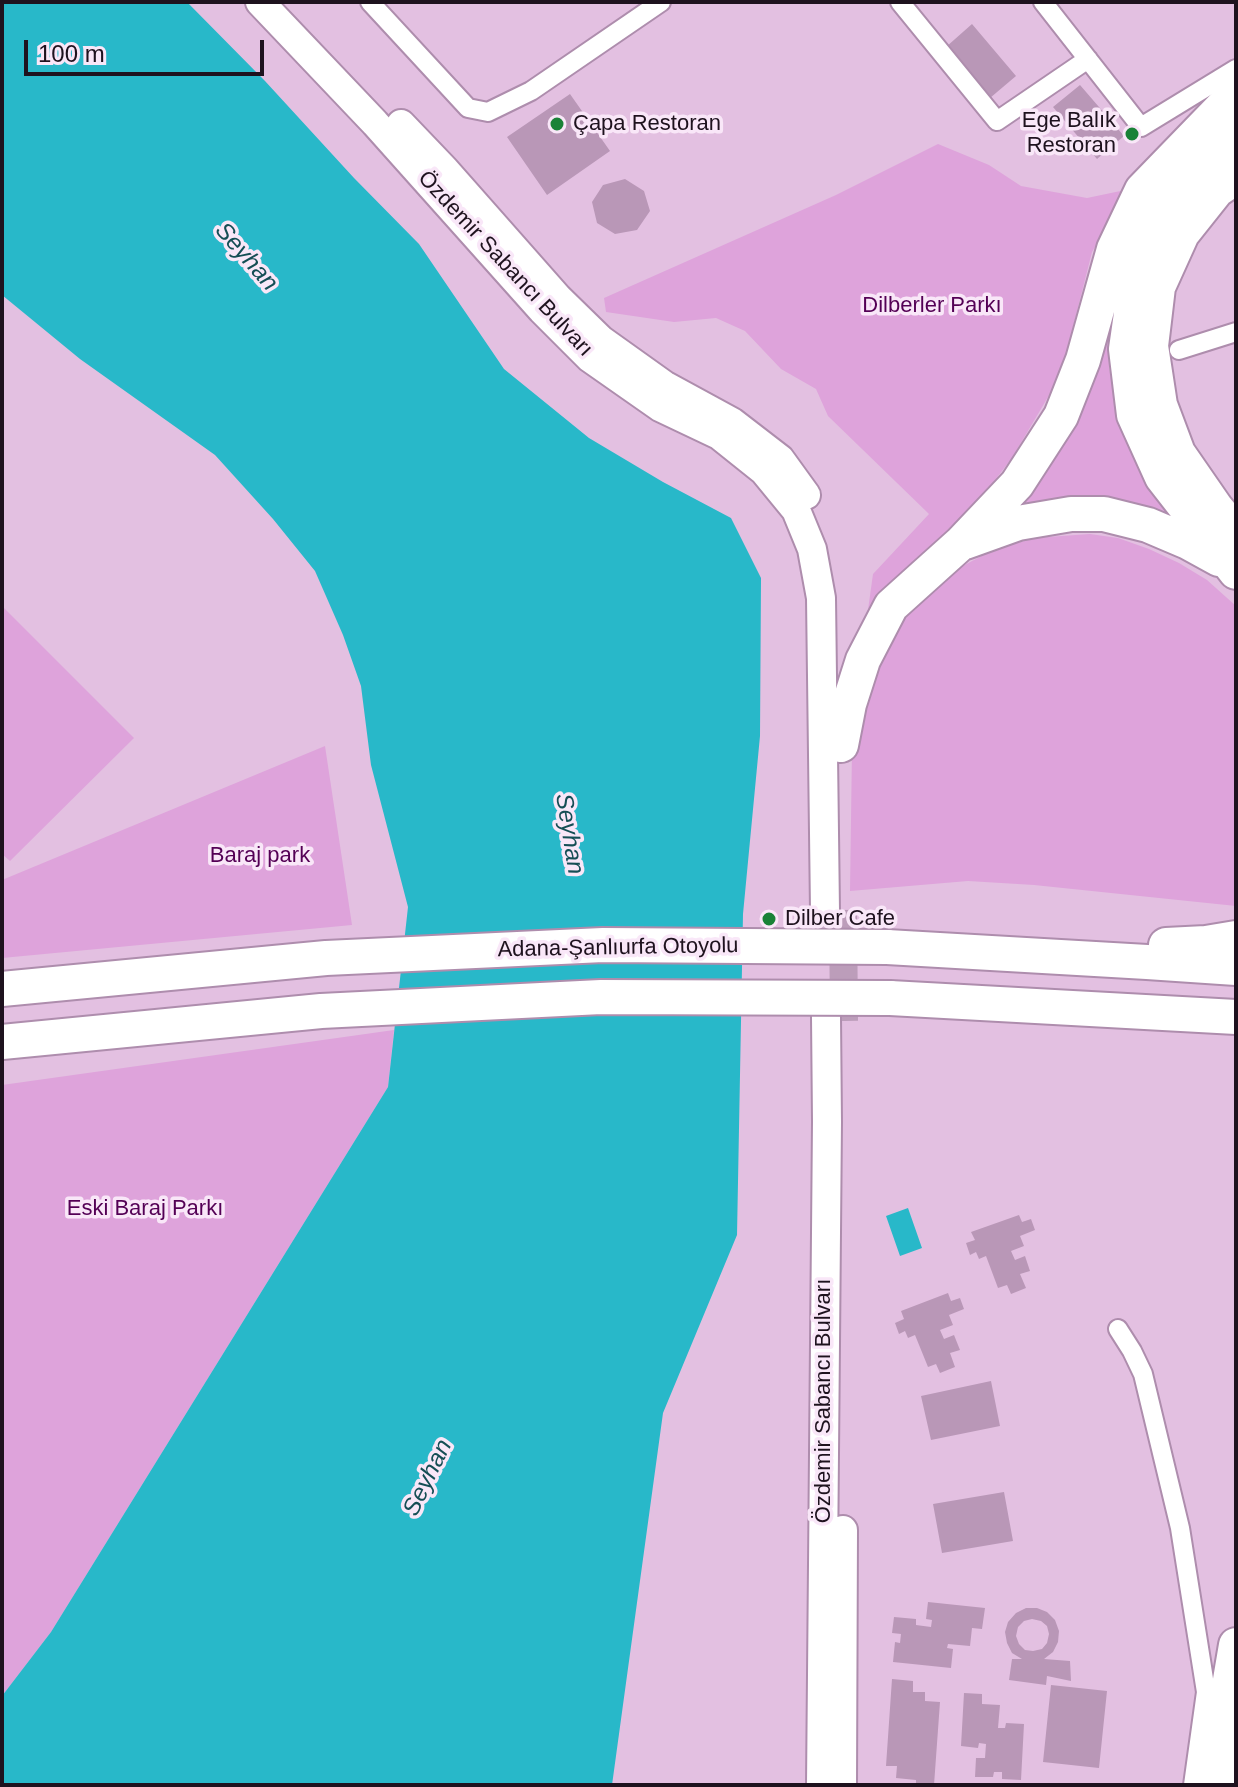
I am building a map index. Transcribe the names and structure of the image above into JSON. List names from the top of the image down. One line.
{"streets":{"highway":["Adana-Şanlıurfa Otoyolu"],"main road":["Özdemir Sabancı Bulvarı"]},"water":["Seyhan"],"parks":["Dilberler Parkı","Baraj park","Eski Baraj Parkı"],"places":["Çapa Restoran","Ege Balık Restoran","Dilber Cafe"],"scale_bar":"100 m"}
